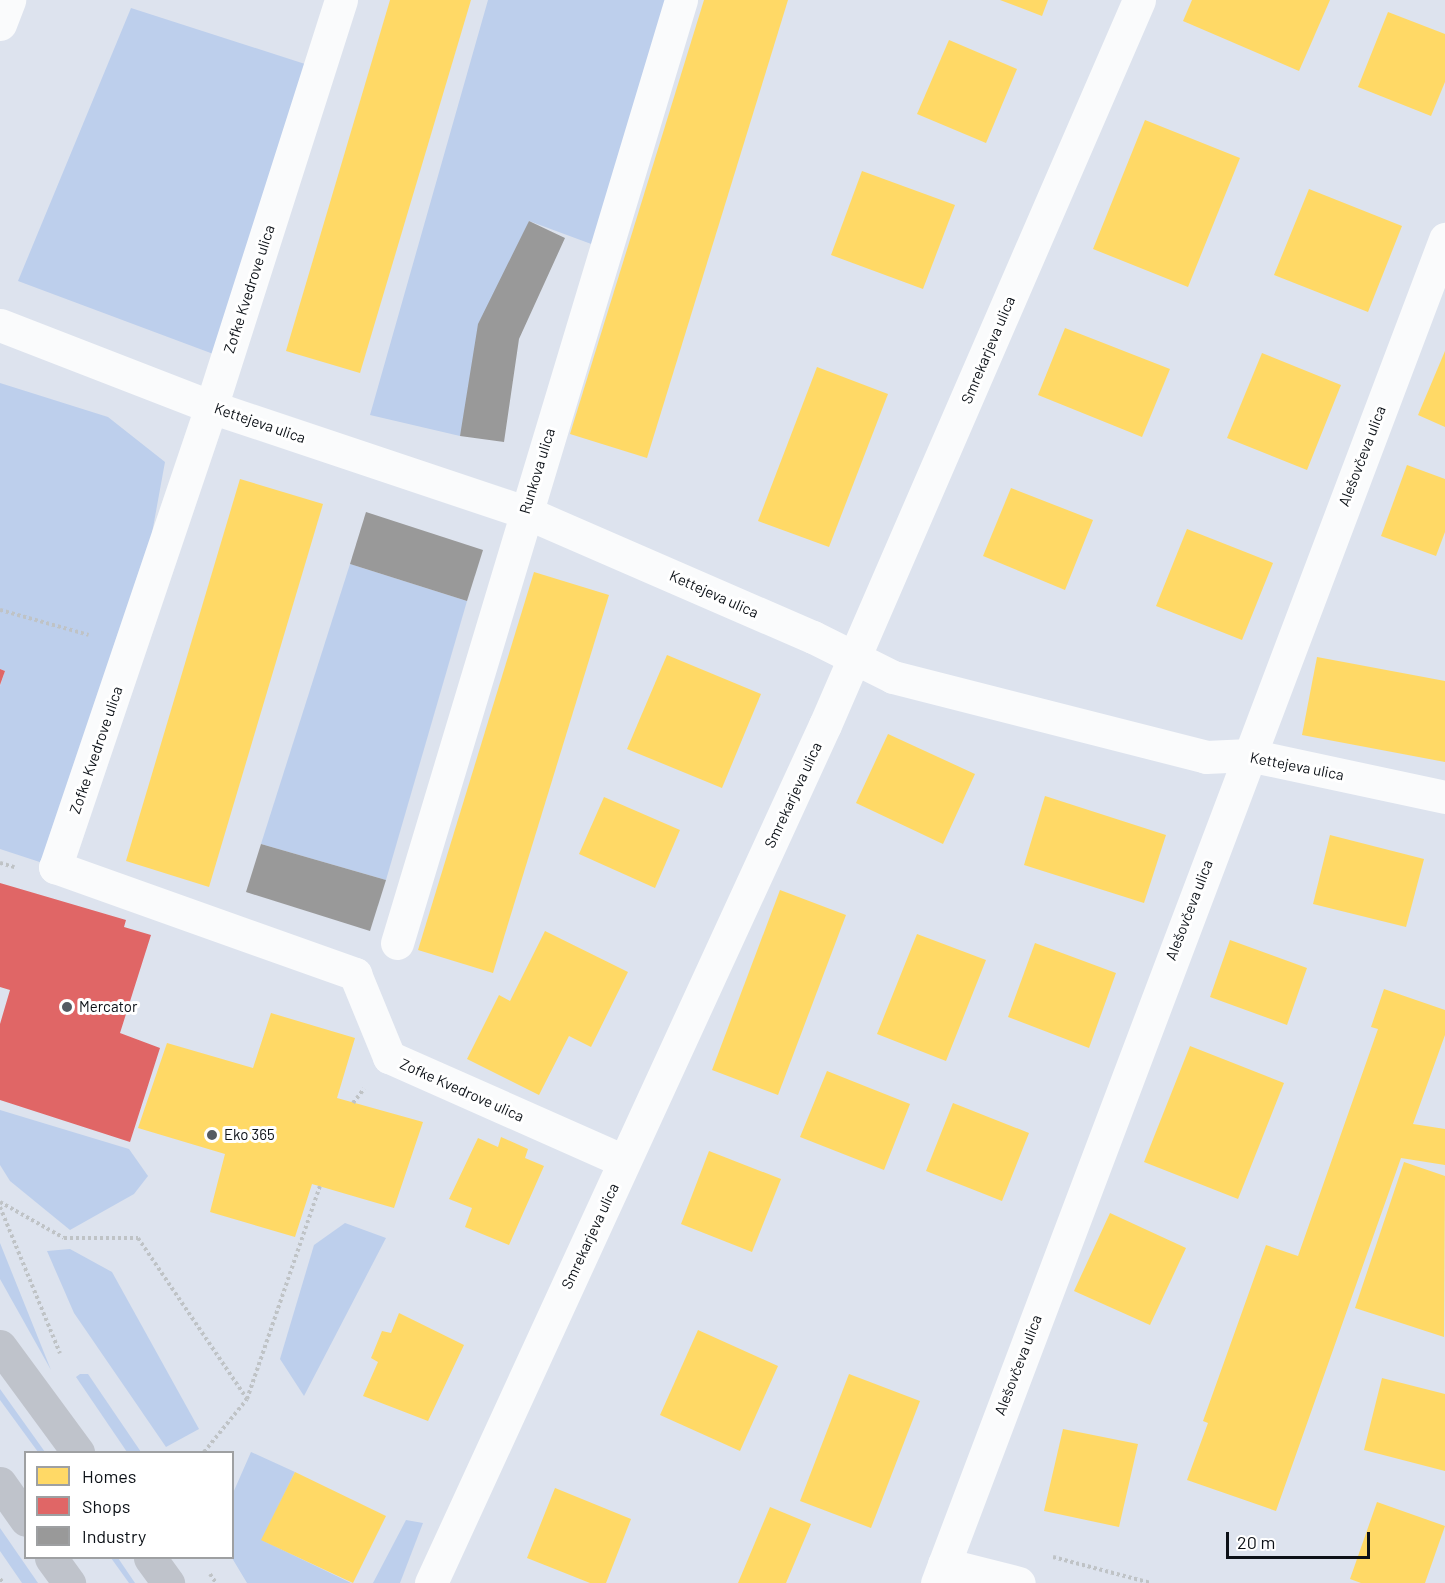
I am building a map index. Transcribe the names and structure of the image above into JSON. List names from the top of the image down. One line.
{"streets":{"street":["Zofke Kvedrove ulica","Smrekarjeva ulica","Kettejeva ulica","Alešovčeva ulica","Runkova ulica"]},"crossings":[["Zofke Kvedrove ulica","Smrekarjeva ulica"],["Zofke Kvedrove ulica","Kettejeva ulica"],["Smrekarjeva ulica","Kettejeva ulica"],["Kettejeva ulica","Alešovčeva ulica"],["Kettejeva ulica","Runkova ulica"]],"places":["Mercator","Eko 365"],"legend":["Homes","Shops","Industry"],"scale_bar":"20 m"}
